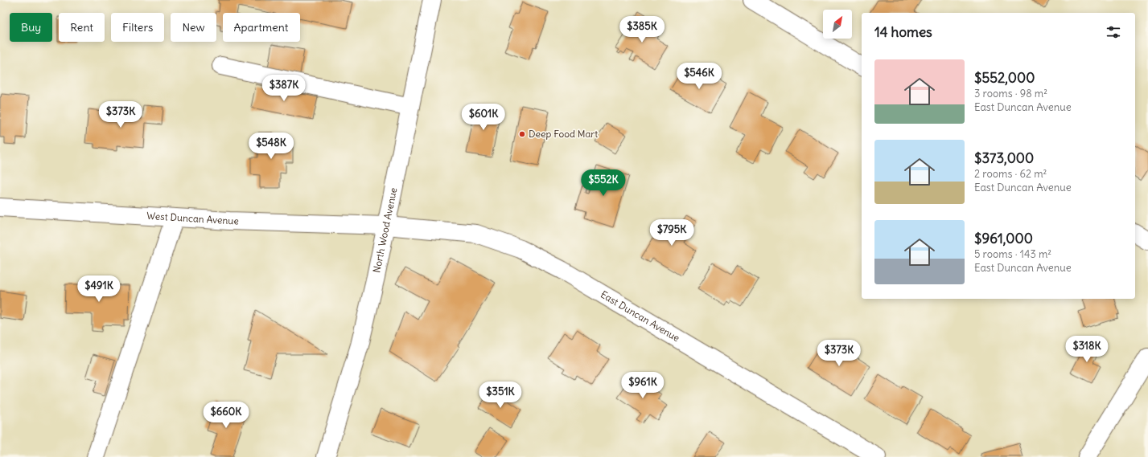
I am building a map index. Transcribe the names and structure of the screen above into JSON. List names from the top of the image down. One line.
{"streets":{"street":["West Duncan Avenue","North Wood Avenue","East Duncan Avenue"]},"crossings":[["West Duncan Avenue","North Wood Avenue"],["West Duncan Avenue","East Duncan Avenue"],["North Wood Avenue","East Duncan Avenue"]],"places":["Deep Food Mart"],"north":"top right","page":{"chip":["Buy","Rent","Filters","New","Apartment"],"heading":"14 homes","price":["$385K","$546K","$387K","$373K","$601K","$548K","$552K","$795K","$491K","$318K","$373K","$961K","$351K","$660K"],"list":[{"name":"$552,000","note":"3 rooms · 98 m² · East Duncan Avenue"},{"name":"$373,000","note":"2 rooms · 62 m² · East Duncan Avenue"},{"name":"$961,000","note":"5 rooms · 143 m² · East Duncan Avenue"}]}}
